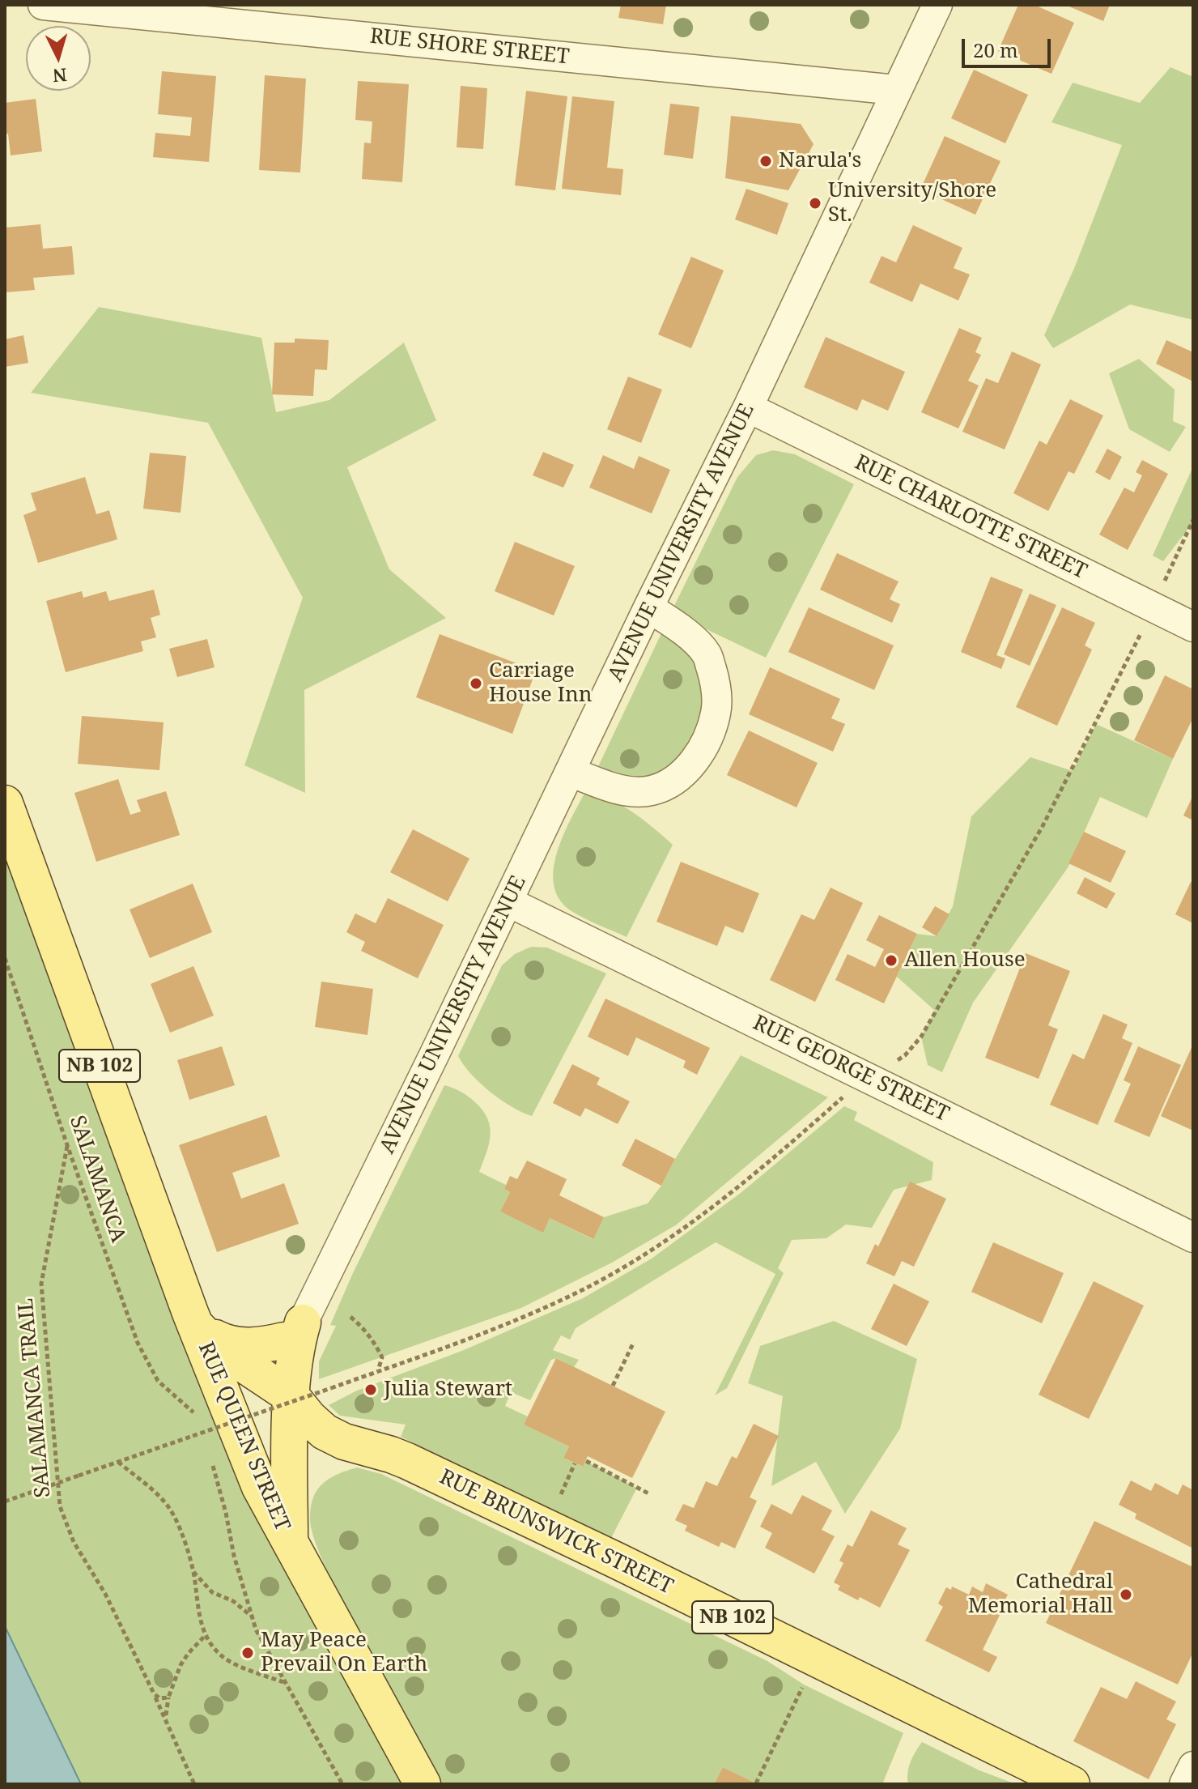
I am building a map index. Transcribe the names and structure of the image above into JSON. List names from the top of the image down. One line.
{"streets":{"main road":["NB 102","RUE QUEEN STREET","RUE BRUNSWICK STREET"],"street":["RUE SHORE STREET","RUE CHARLOTTE STREET","AVENUE UNIVERSITY AVENUE","RUE GEORGE STREET"],"path":["SALAMANCA","SALAMANCA TRAIL"]},"crossings":[["RUE SHORE STREET","AVENUE UNIVERSITY AVENUE"],["RUE CHARLOTTE STREET","AVENUE UNIVERSITY AVENUE"],["AVENUE UNIVERSITY AVENUE","RUE GEORGE STREET"],["NB 102","RUE QUEEN STREET"],["NB 102","RUE BRUNSWICK STREET"],["SALAMANCA","SALAMANCA TRAIL"],["RUE QUEEN STREET","RUE BRUNSWICK STREET"]],"places":["Narula's","University/Shore St.","Carriage House Inn","Allen House","Julia Stewart","Cathedral Memorial Hall","May Peace Prevail On Earth"],"scale_bar":"20 m","north":"bottom"}
